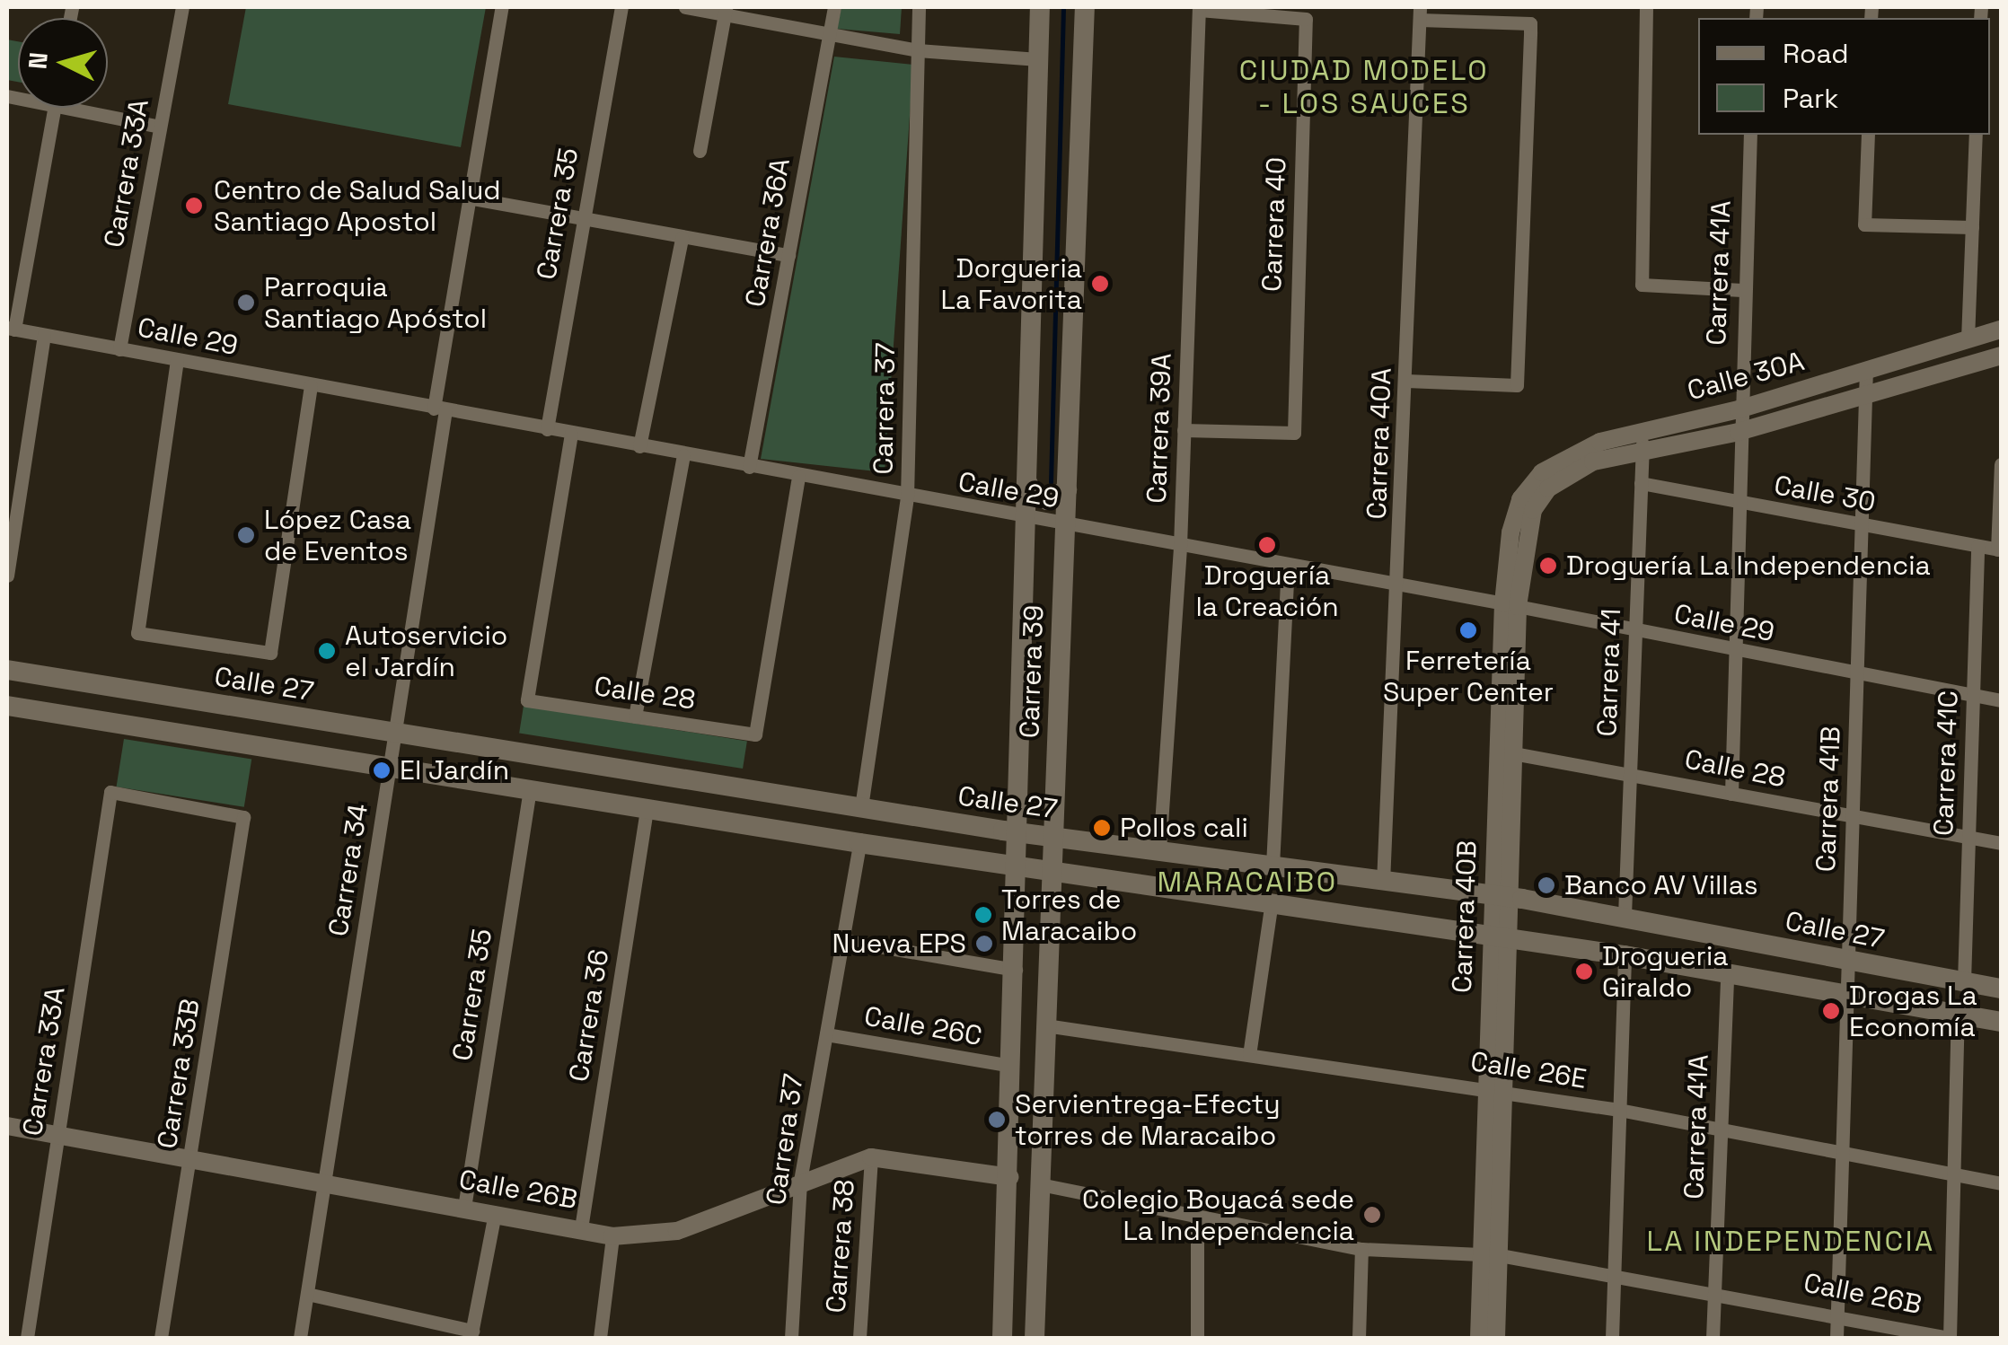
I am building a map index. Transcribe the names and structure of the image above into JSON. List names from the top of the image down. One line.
{"streets":{"main road":["Carrera 39","Calle 27"],"street":["Carrera 33A","Carrera 35","Carrera 40","Carrera 36A","Carrera 41A","Calle 29","Calle 30A","Carrera 37","Carrera 39A","Carrera 40A","Calle 30","Carrera 41","Calle 28","Carrera 41C","Carrera 41B","Carrera 34","Carrera 40B","Carrera 36","Calle 26C","Calle 26E","Carrera 33B","Calle 26B","Carrera 38"]},"crossings":[["Carrera 33A","Calle 29"],["Carrera 33A","Carrera 33B"],["Carrera 33A","Calle 26B"],["Carrera 35","Calle 29"],["Carrera 35","Calle 26B"],["Carrera 40","Carrera 39A"],["Carrera 36A","Calle 29"],["Carrera 41A","Calle 29"],["Carrera 41A","Calle 30A"],["Carrera 41A","Calle 30"],["Carrera 41A","Calle 28"],["Carrera 41A","Calle 26E"],["Carrera 41A","Calle 26B"],["Calle 29","Carrera 37"],["Calle 29","Carrera 39A"],["Calle 29","Carrera 40A"],["Calle 29","Carrera 39"],["Calle 29","Carrera 41"],["Calle 29","Calle 28"],["Calle 29","Carrera 41C"],["Calle 29","Carrera 41B"],["Calle 29","Carrera 34"],["Calle 29","Carrera 40B"],["Calle 30A","Carrera 41"],["Calle 30A","Carrera 41B"],["Calle 30A","Carrera 40B"],["Carrera 37","Calle 27"],["Carrera 37","Calle 26C"],["Carrera 37","Calle 26B"],["Carrera 39A","Calle 27"],["Carrera 40A","Calle 27"],["Calle 30","Carrera 41"],["Calle 30","Carrera 41C"],["Calle 30","Carrera 41B"],["Carrera 39","Calle 27"],["Carrera 39","Calle 26C"],["Carrera 39","Calle 26E"],["Carrera 39","Calle 26B"],["Carrera 41","Calle 27"],["Carrera 41","Calle 28"],["Calle 27","Carrera 41C"],["Calle 27","Carrera 41B"],["Calle 27","Carrera 34"],["Calle 27","Carrera 40B"],["Calle 28","Carrera 41C"],["Calle 28","Carrera 41B"],["Calle 28","Carrera 40B"],["Carrera 41B","Calle 26E"],["Carrera 41B","Calle 26B"],["Carrera 34","Calle 26B"],["Carrera 40B","Calle 26E"],["Carrera 40B","Calle 26B"],["Carrera 36","Calle 26B"],["Carrera 33B","Calle 26B"],["Calle 26B","Carrera 38"]],"districts":["CIUDAD MODELO - LOS SAUCES","MARACAIBO","LA INDEPENDENCIA"],"places":["Centro de Salud Salud Santiago Apostol","Dorgueria La Favorita","Parroquia Santiago Apóstol","López Casa de Eventos","Droguería la Creación","Droguería La Independencia","Ferretería Super Center","Autoservicio el Jardín","El Jardín","Pollos cali","Banco AV Villas","Torres de Maracaibo","Nueva EPS","Drogueria Giraldo","Drogas La Economía","Servientrega-Efecty torres de Maracaibo","Colegio Boyacá sede La Independencia"],"legend":["Road","Park"],"north":"left"}
